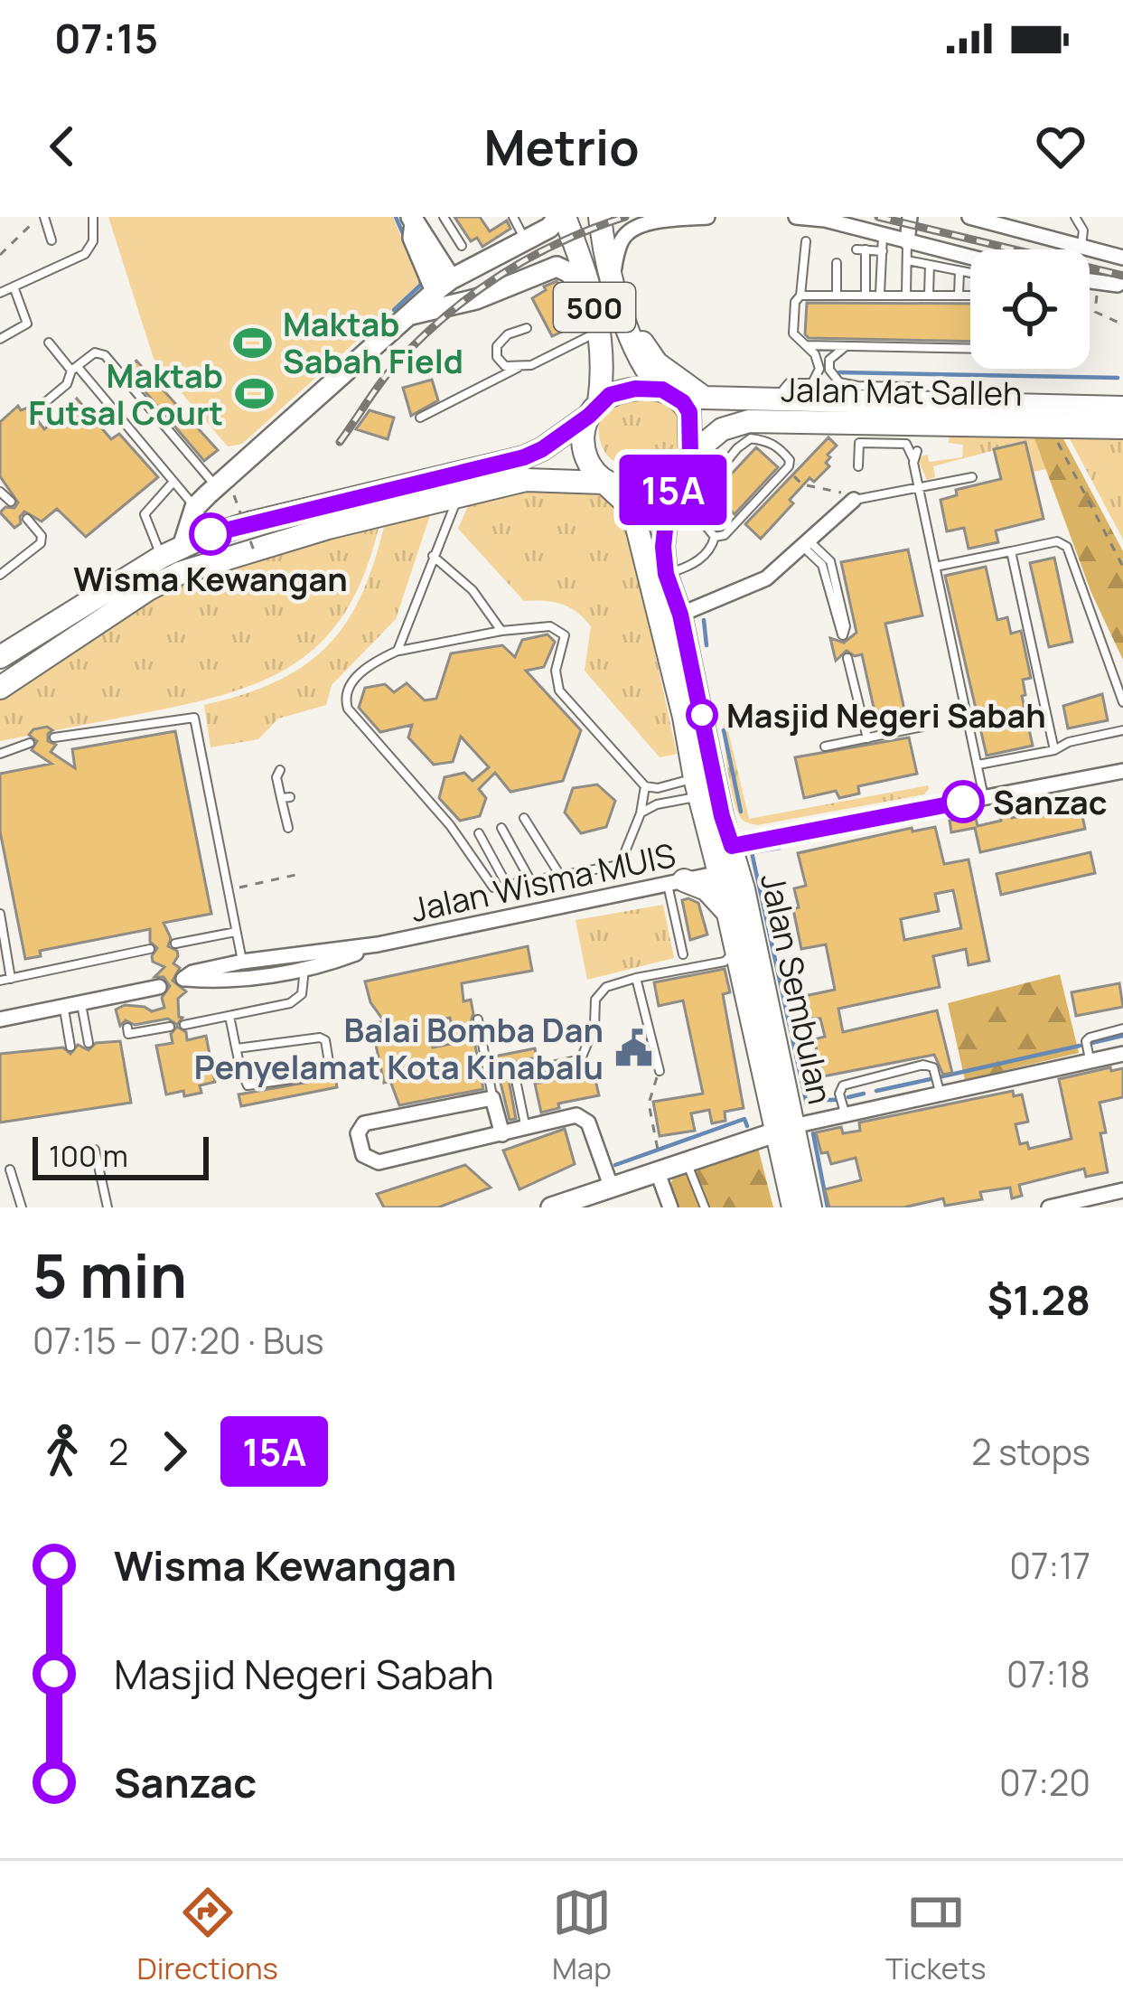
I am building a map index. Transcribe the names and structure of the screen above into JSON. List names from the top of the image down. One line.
{"streets":{"main road":["500","Jalan Mat Salleh","Jalan Sembulan"],"street":["Jalan Wisma MUIS"]},"crossings":[["500","Jalan Mat Salleh"],["500","Jalan Sembulan"],["Jalan Mat Salleh","Jalan Sembulan"],["Jalan Wisma MUIS","Jalan Sembulan"]],"places":{"sports":["Maktab Sabah Field","Maktab Futsal Court"],"other":["Wisma Kewangan","Masjid Negeri Sabah","Sanzac"],"public building":["Balai Bomba Dan Penyelamat Kota Kinabalu"]},"lines":["bus line 15A"],"scale_bar":"100 m","page":{"status":"07:15","header":"Metrio","on_map":"15A","scale":"100 m","heading":["5 min","07:15 – 07:20 · Bus","$1.28"],"legs":["2","15A","2 stops"],"list":[{"name":"Wisma Kewangan","value":"07:17"},{"name":"Masjid Negeri Sabah","value":"07:18"},{"name":"Sanzac","value":"07:20"}],"tabs":["Directions","Map","Tickets"]}}
